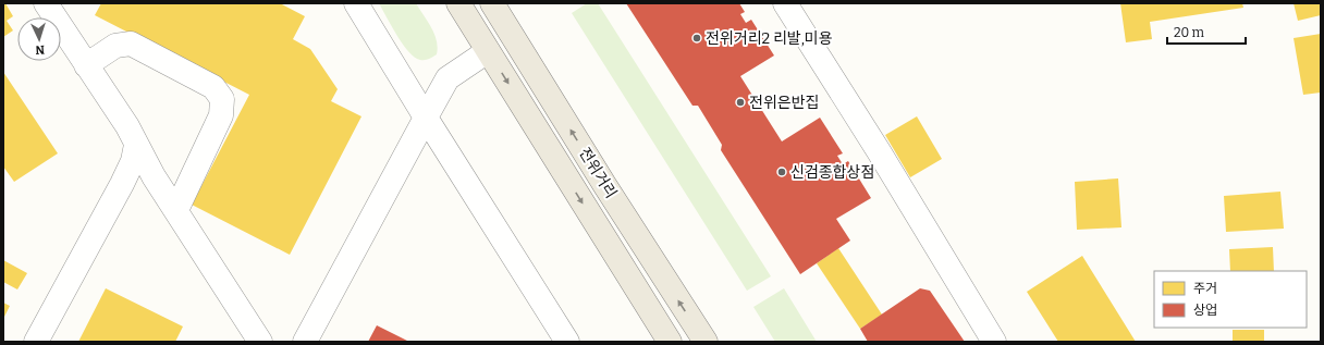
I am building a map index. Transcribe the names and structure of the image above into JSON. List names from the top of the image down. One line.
{"streets":{"main road":["전위거리"]},"places":["전위거리2 리발,미용","전위은반집","신검종합상점"],"legend":["주거","상업"],"scale_bar":"20 m","north":"bottom"}
